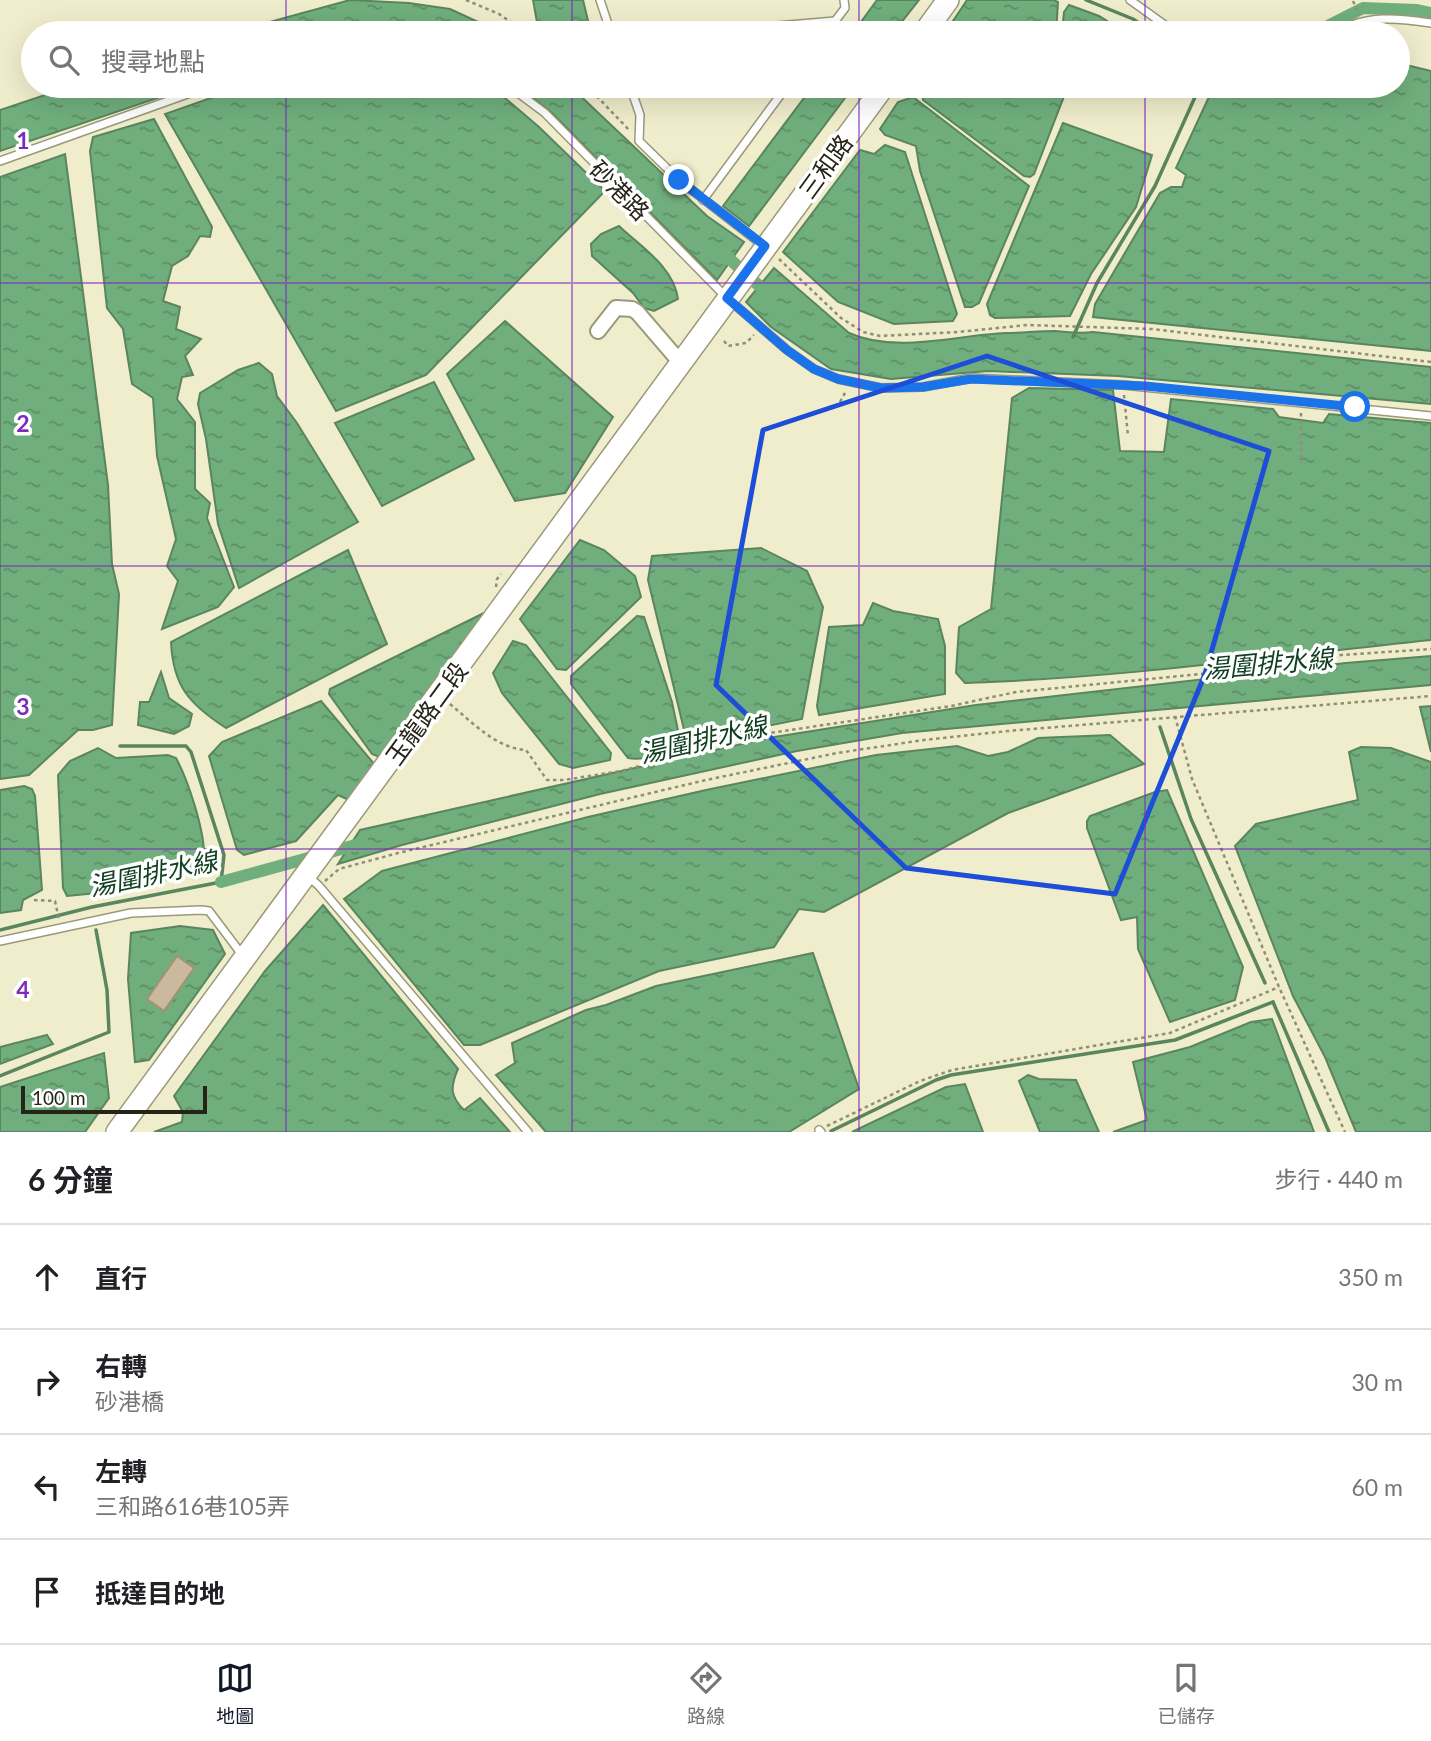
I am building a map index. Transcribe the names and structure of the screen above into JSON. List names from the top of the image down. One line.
{"streets":{"main road":["三和路","玉龍路二段"],"lane":["砂港路"]},"crossings":[["三和路","砂港路"],["三和路","玉龍路二段"],["砂港路","玉龍路二段"]],"water":["湯圍排水線"],"scale_bar":"100 m","page":{"search":"搜尋地點","scale":"100 m","heading":["6 分鐘","步行 · 440 m"],"list":[["直行","350 m"],["右轉","砂港橋","30 m"],["左轉","三和路616巷105弄","60 m"],"抵達目的地"],"nav":["地圖","路線","已儲存"]},"grid":{"rows":["1","2","3","4"]}}
